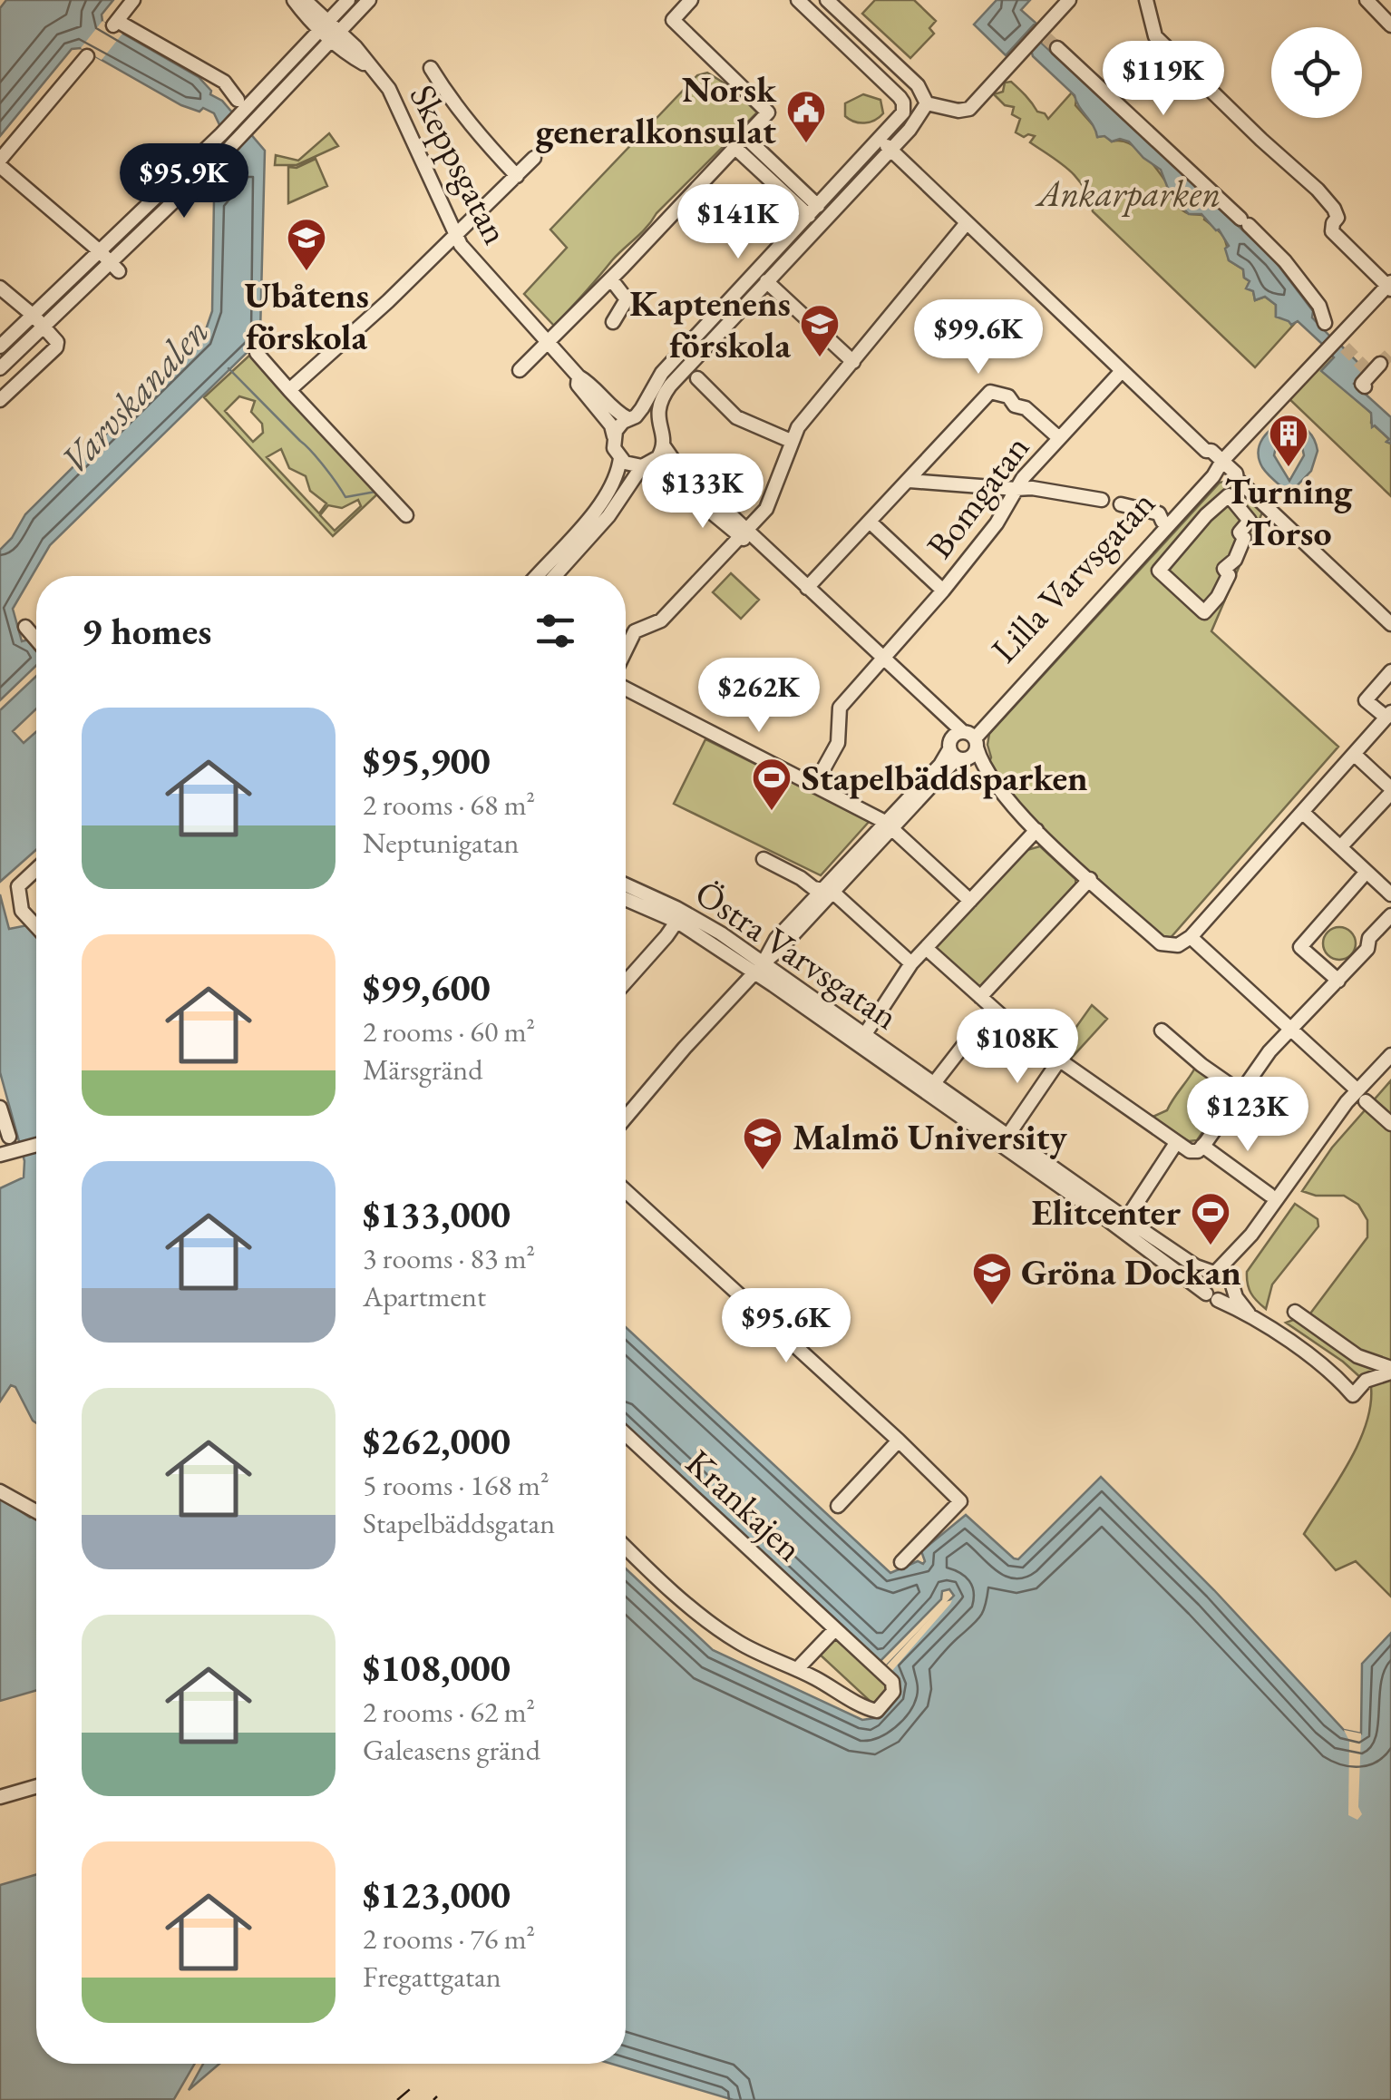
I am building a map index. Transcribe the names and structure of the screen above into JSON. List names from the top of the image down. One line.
{"streets":{"street":["Skeppsgatan","Bomgatan","Lilla Varvsgatan","Östra Varvsgatan","Krankajen"]},"water":["Varvskanalen"],"parks":["Ankarparken"],"places":{"public building":["Norsk generalkonsulat"],"school or university":["Ubåtens förskola","Kaptenens förskola","Malmö University","Gröna Dockan"],"building":["Turning Torso"],"sports":["Stapelbäddsparken","Elitcenter"]},"page":{"price":["$119K","$95.9K","$141K","$99.6K","$133K","$262K","$108K","$123K","$95.6K"],"heading":"9 homes","list":[{"name":"$95,900","note":"2 rooms · 68 m² · Neptunigatan"},{"name":"$99,600","note":"2 rooms · 60 m² · Märsgränd"},{"name":"$133,000","note":"3 rooms · 83 m² · Apartment"},{"name":"$262,000","note":"5 rooms · 168 m² · Stapelbäddsgatan"},{"name":"$108,000","note":"2 rooms · 62 m² · Galeasens gränd"},{"name":"$123,000","note":"2 rooms · 76 m² · Fregattgatan"}]}}
